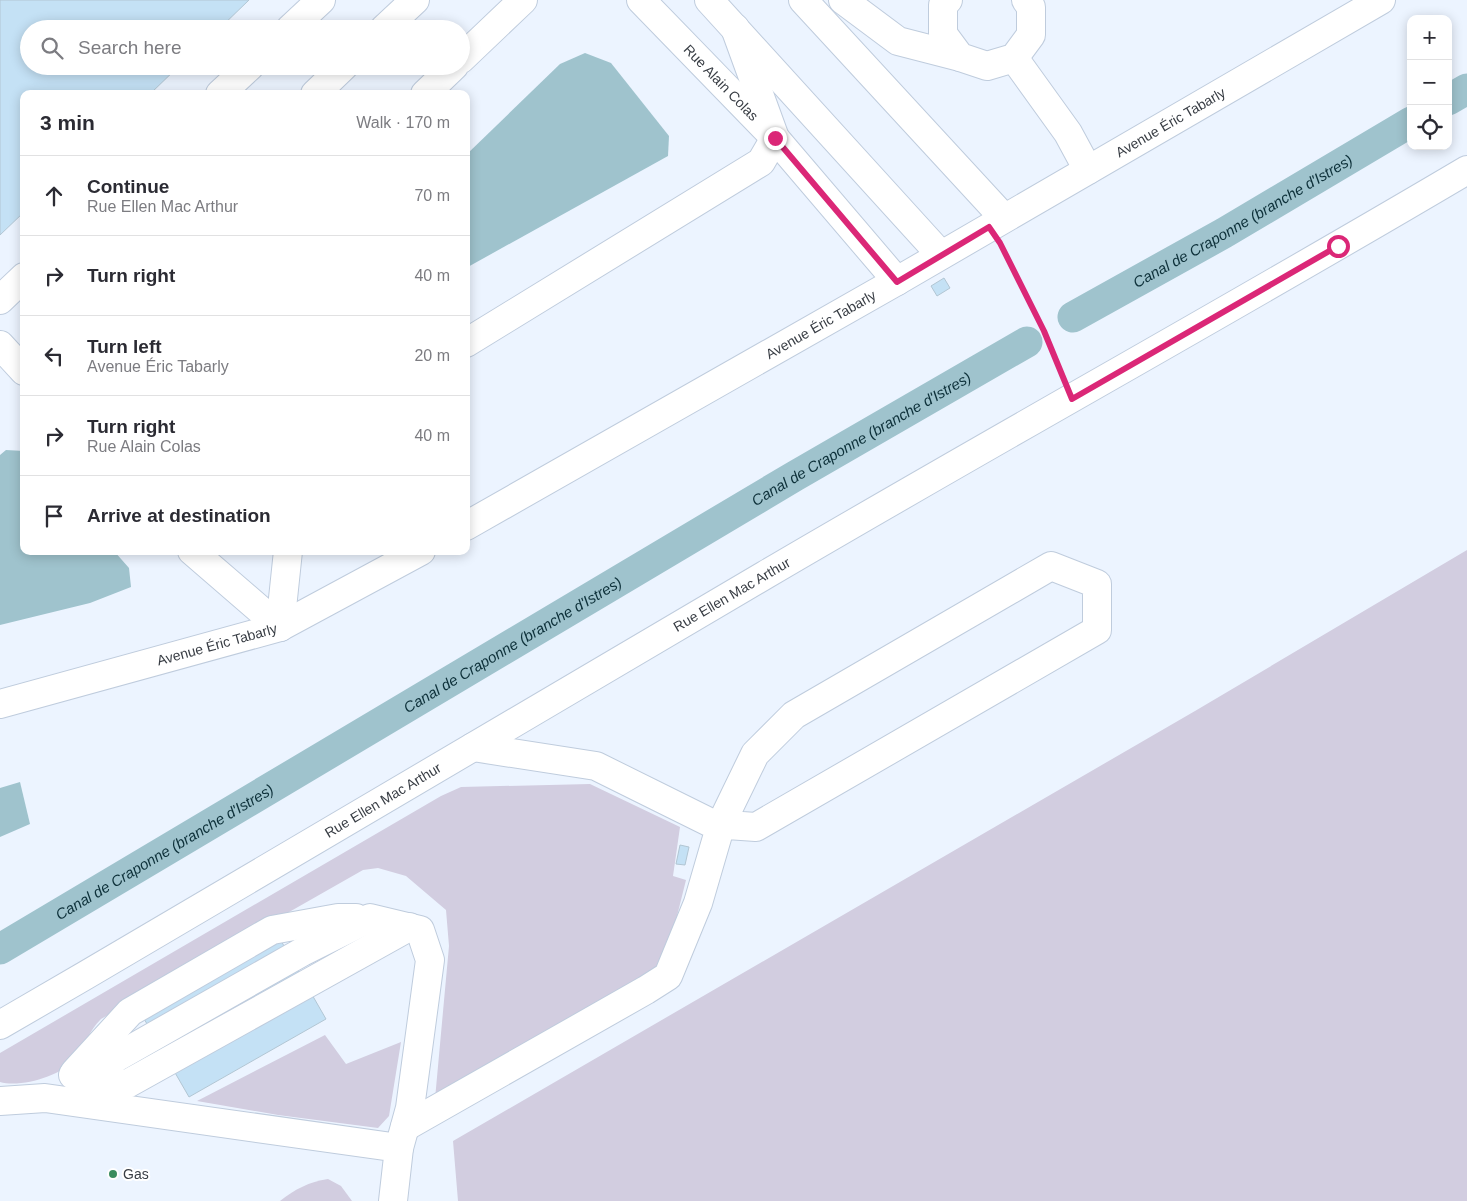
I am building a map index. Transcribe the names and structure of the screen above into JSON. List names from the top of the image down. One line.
{"streets":{"street":["Rue Alain Colas","Avenue Éric Tabarly","Rue Ellen Mac Arthur"]},"crossings":[["Rue Alain Colas","Avenue Éric Tabarly"]],"water":["Canal de Craponne (branche d'Istres)"],"places":["Gas"],"page":{"map_buttons":["+","−"],"search":"Search here","heading":["3 min","Walk · 170 m"],"list":[["Continue","Rue Ellen Mac Arthur","70 m"],["Turn right","40 m"],["Turn left","Avenue Éric Tabarly","20 m"],["Turn right","Rue Alain Colas","40 m"],"Arrive at destination"]}}
